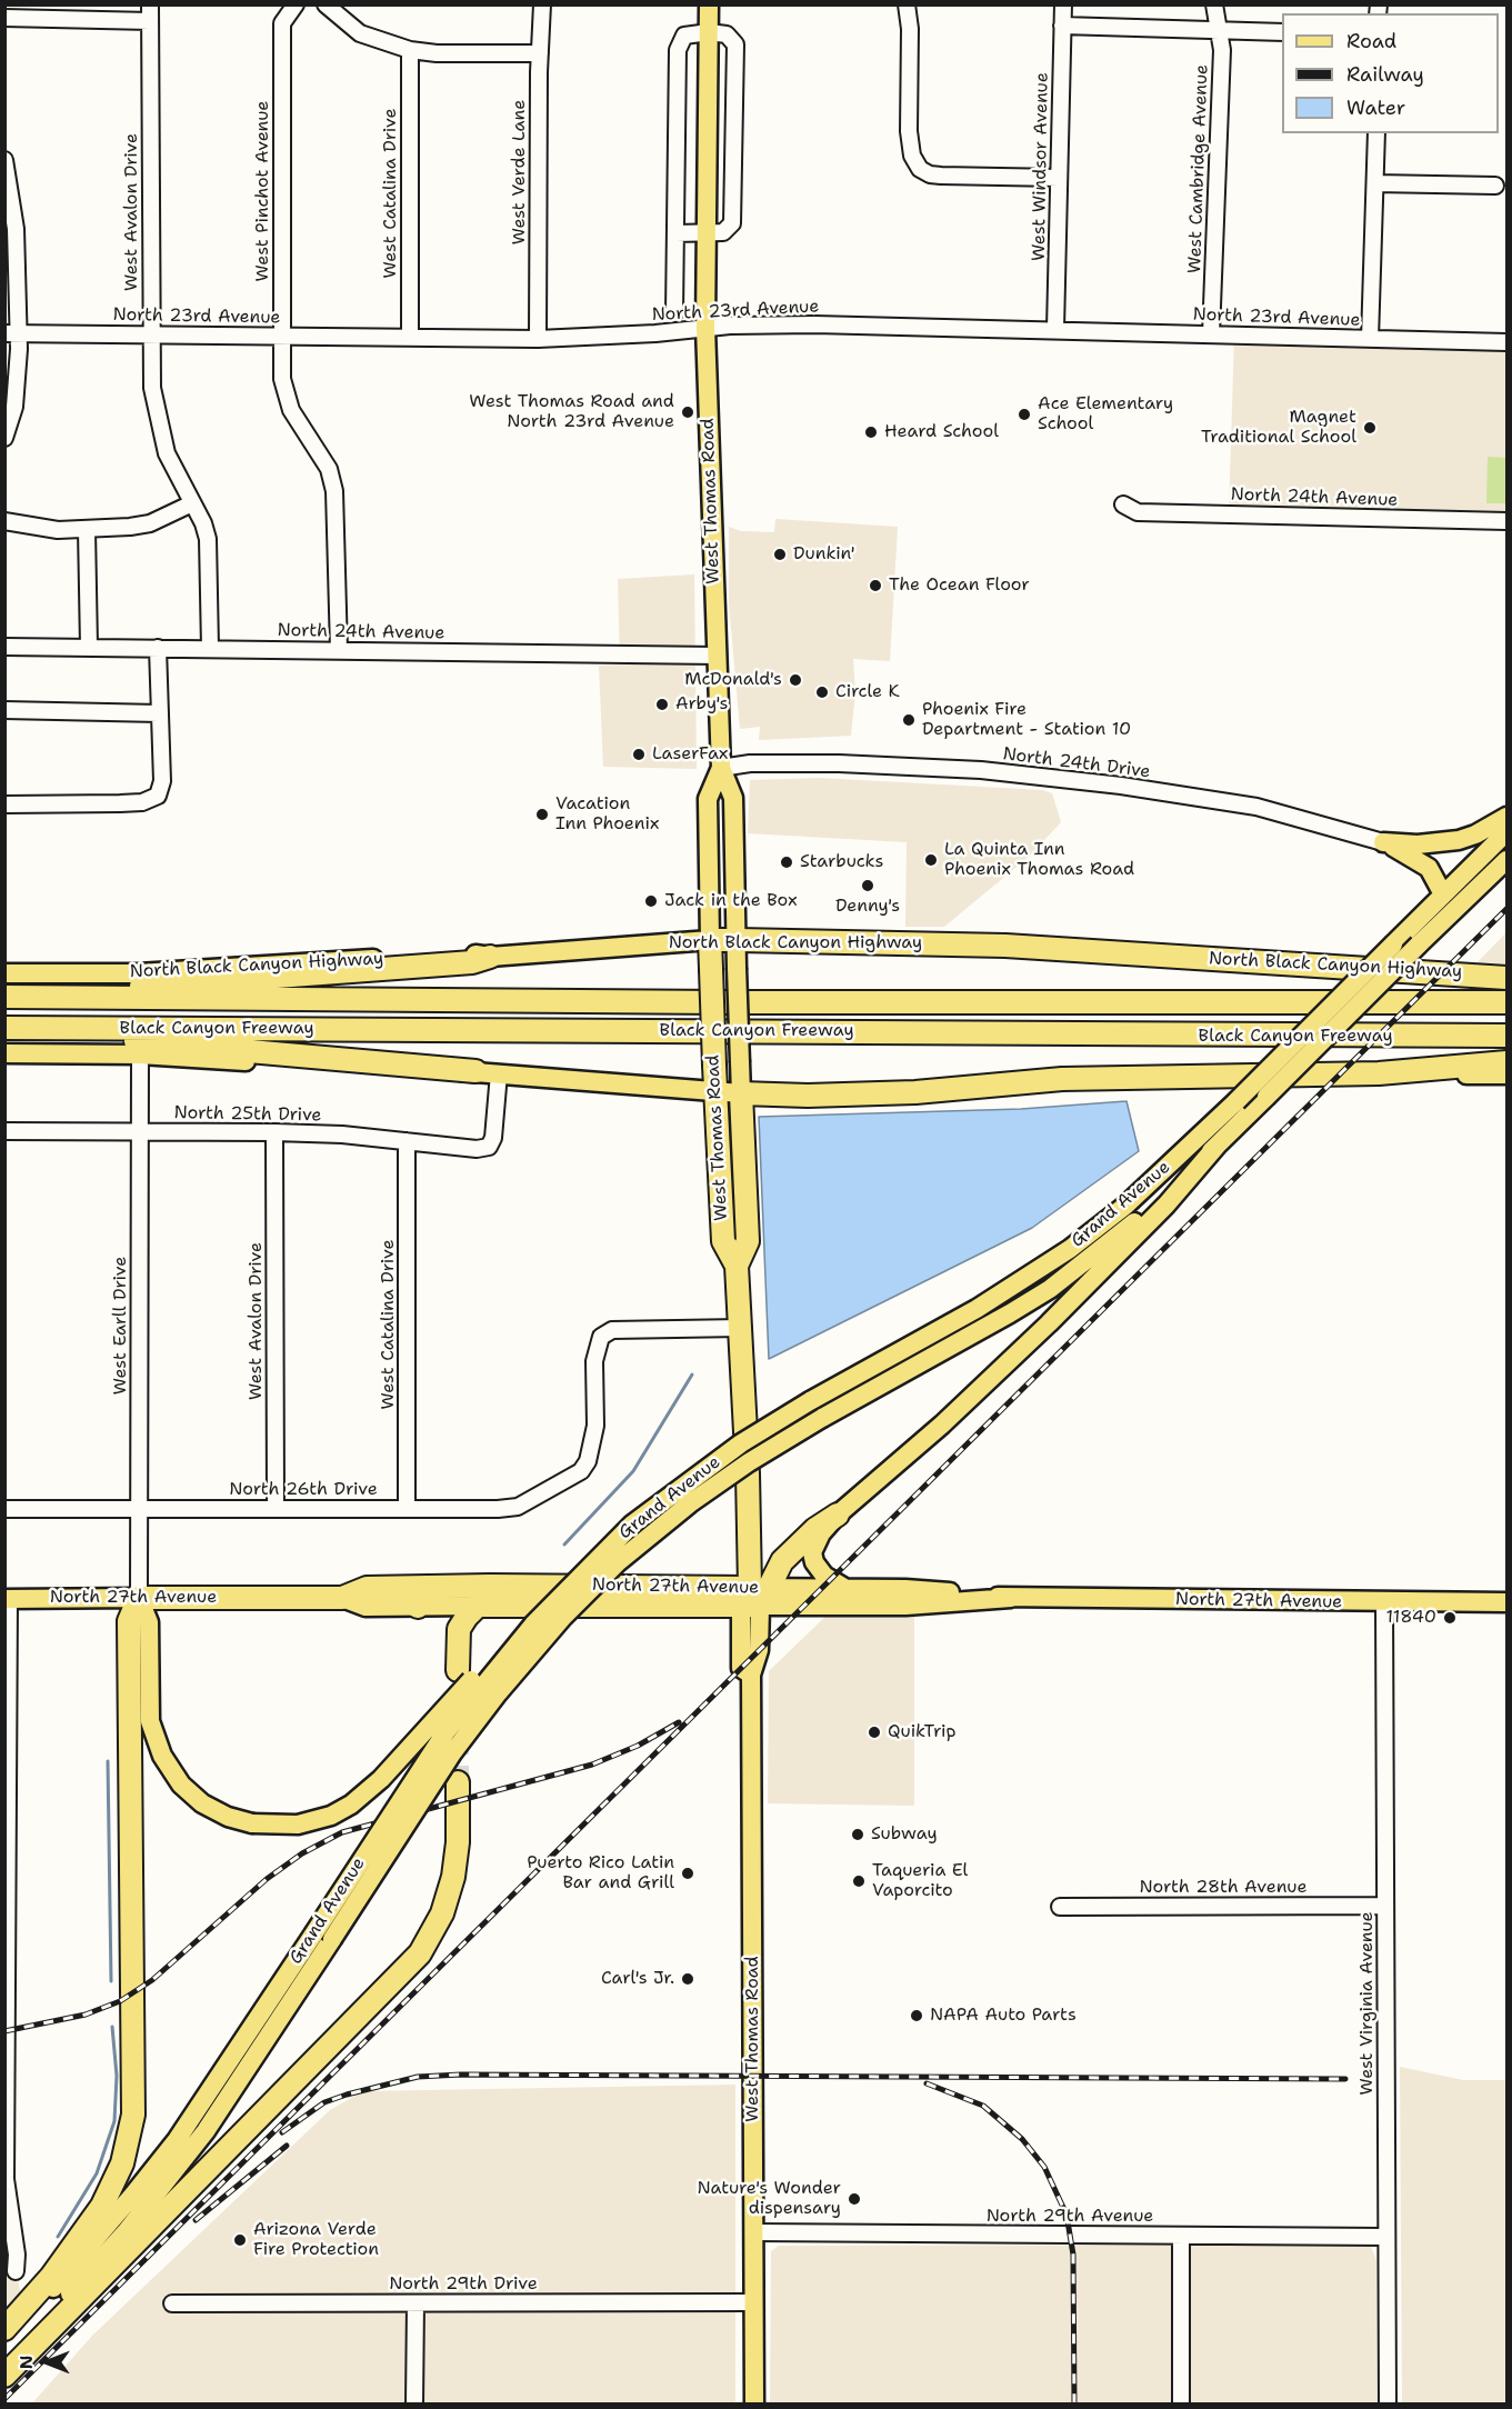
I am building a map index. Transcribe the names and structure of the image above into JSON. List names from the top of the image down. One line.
{"streets":{"highway":["West Thomas Road","North Black Canyon Highway","Black Canyon Freeway","North 27th Avenue"],"main road":["Grand Avenue"],"street":["West Windsor Avenue","West Cambridge Avenue","West Verde Lane","West Pinchot Avenue","West Catalina Drive","West Avalon Drive","North 23rd Avenue","North 24th Avenue","North 24th Drive","North 25th Drive","West Earll Drive","North 26th Drive","North 28th Avenue","West Virginia Avenue","North 29th Avenue","North 29th Drive"]},"crossings":[["West Windsor Avenue","North 23rd Avenue"],["West Cambridge Avenue","North 23rd Avenue"],["West Verde Lane","North 23rd Avenue"],["West Pinchot Avenue","North 23rd Avenue"],["West Pinchot Avenue","North 24th Avenue"],["West Catalina Drive","North 23rd Avenue"],["West Catalina Drive","North 25th Drive"],["West Catalina Drive","North 26th Drive"],["West Avalon Drive","North 23rd Avenue"],["West Avalon Drive","North 24th Avenue"],["West Avalon Drive","North 25th Drive"],["West Avalon Drive","North 26th Drive"],["North 23rd Avenue","West Thomas Road"],["North 24th Avenue","West Thomas Road"],["West Thomas Road","North 24th Drive"],["West Thomas Road","North Black Canyon Highway"],["West Thomas Road","North 26th Drive"],["West Thomas Road","North 27th Avenue"],["West Thomas Road","North 29th Avenue"],["West Thomas Road","North 29th Drive"],["North 25th Drive","West Earll Drive"],["West Earll Drive","North 26th Drive"],["West Earll Drive","North 27th Avenue"],["North 27th Avenue","West Virginia Avenue"],["North 28th Avenue","West Virginia Avenue"],["West Virginia Avenue","North 29th Avenue"]],"places":["West Thomas Road and North 23rd Avenue","Ace Elementary School","Magnet Traditional School","Heard School","Dunkin'","The Ocean Floor","McDonald's","Circle K","Arby's","Phoenix Fire Department - Station 10","LaserFax","Vacation Inn Phoenix","La Quinta Inn Phoenix Thomas Road","Starbucks","Denny's","Jack in the Box","11840","QuikTrip","Subway","Puerto Rico Latin Bar and Grill","Taqueria El Vaporcito","Carl's Jr.","NAPA Auto Parts","Nature's Wonder dispensary","Arizona Verde Fire Protection"],"legend":["Road","Railway","Water"],"north":"left"}
